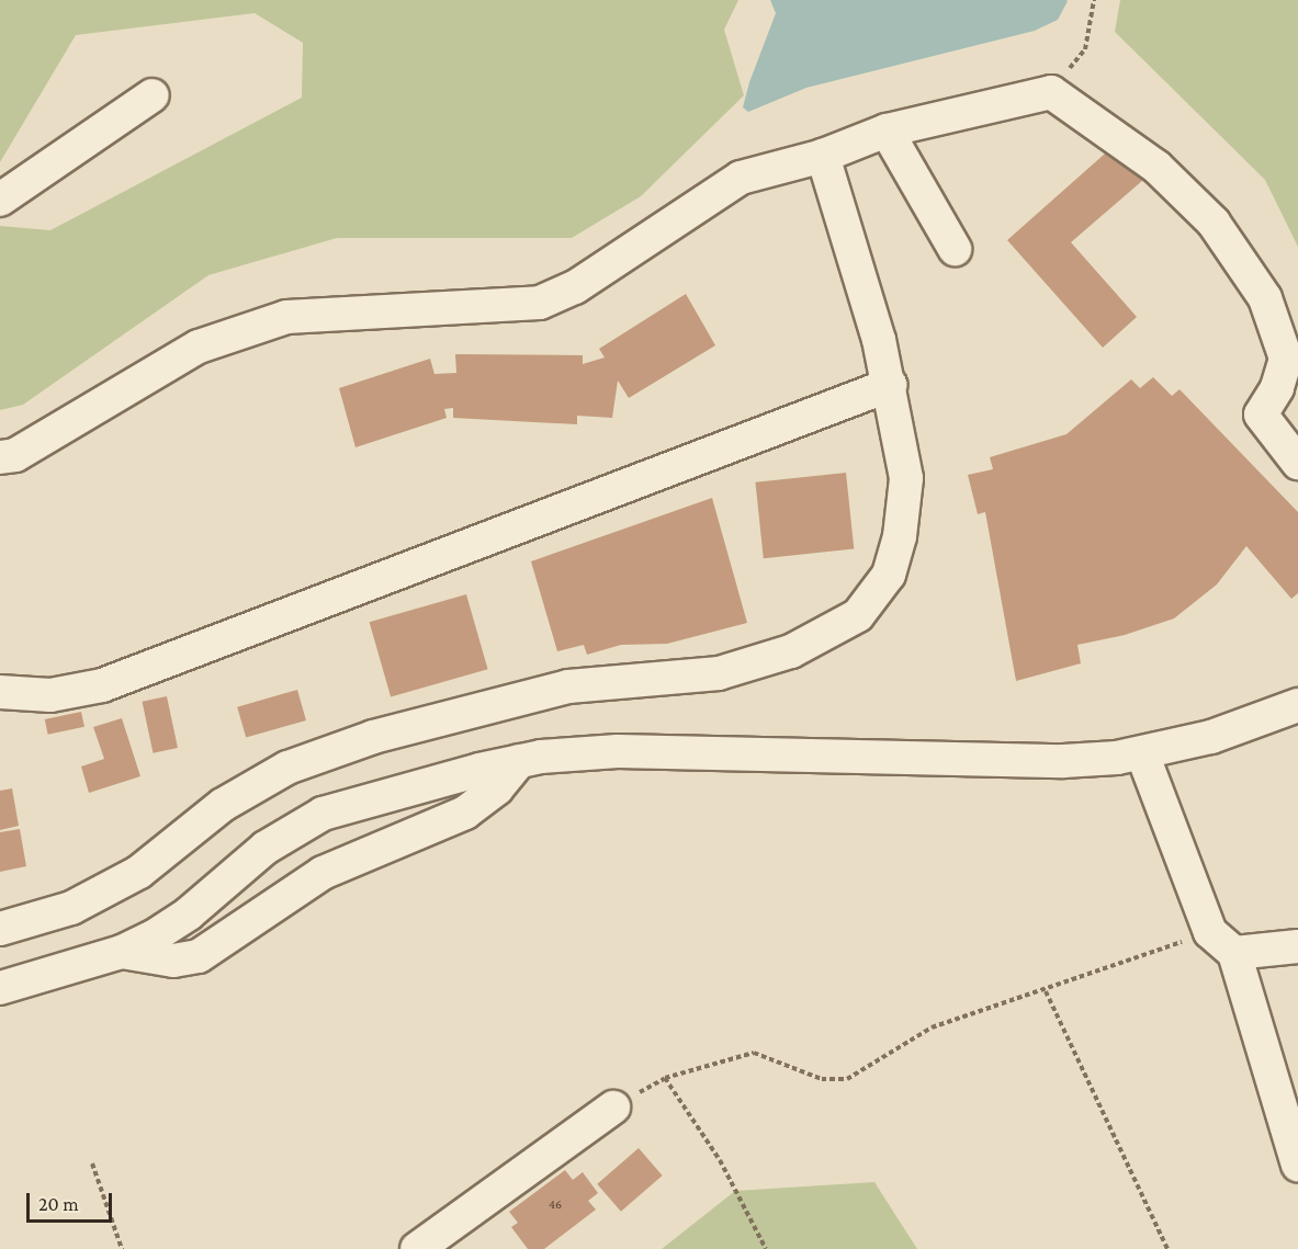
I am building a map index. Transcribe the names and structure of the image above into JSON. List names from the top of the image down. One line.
{"house_numbers":["46"],"scale_bar":"20 m"}
